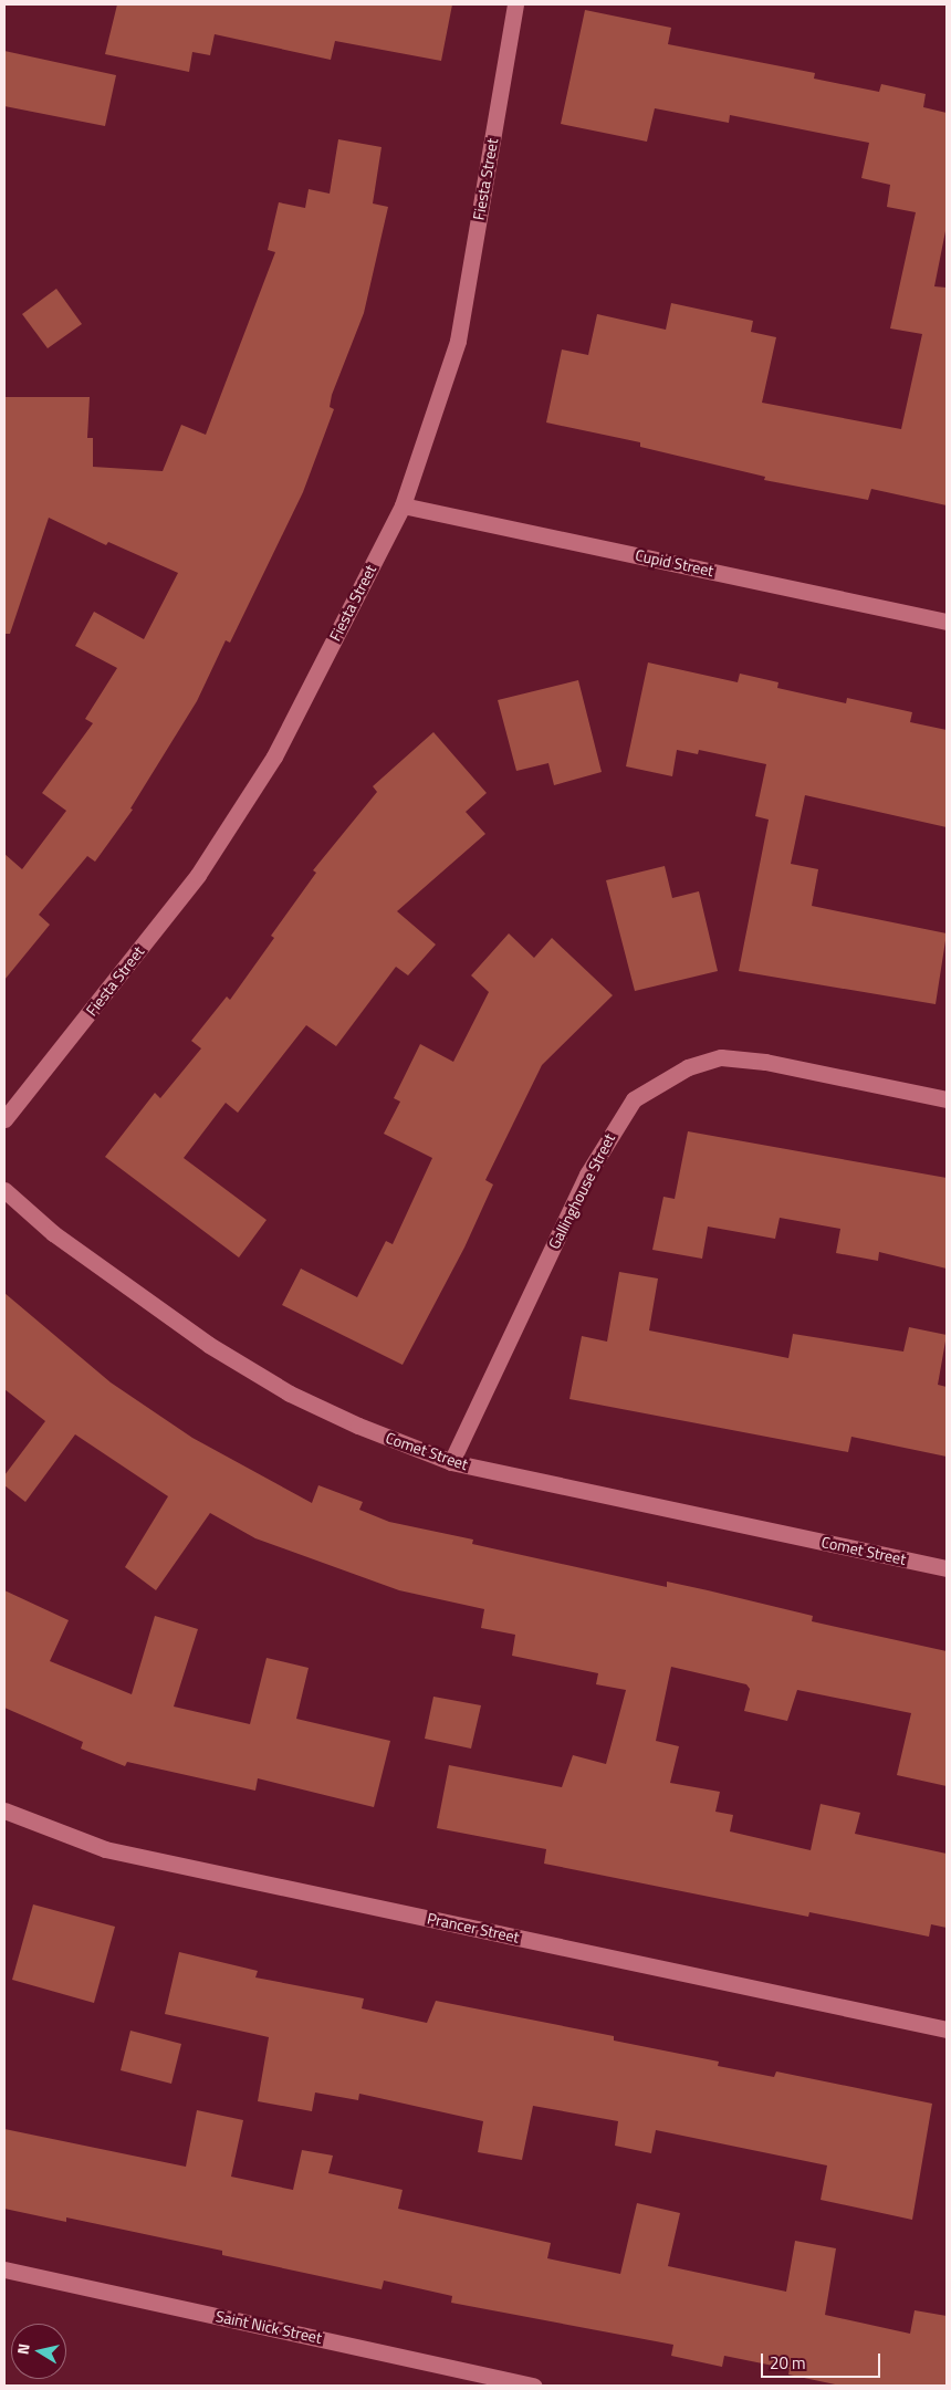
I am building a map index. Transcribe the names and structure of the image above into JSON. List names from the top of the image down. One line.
{"streets":{"street":["Fiesta Street","Cupid Street","Gallinghouse Street","Comet Street","Prancer Street","Saint Nick Street"]},"crossings":[["Fiesta Street","Cupid Street"],["Gallinghouse Street","Comet Street"]],"scale_bar":"20 m","north":"left"}
